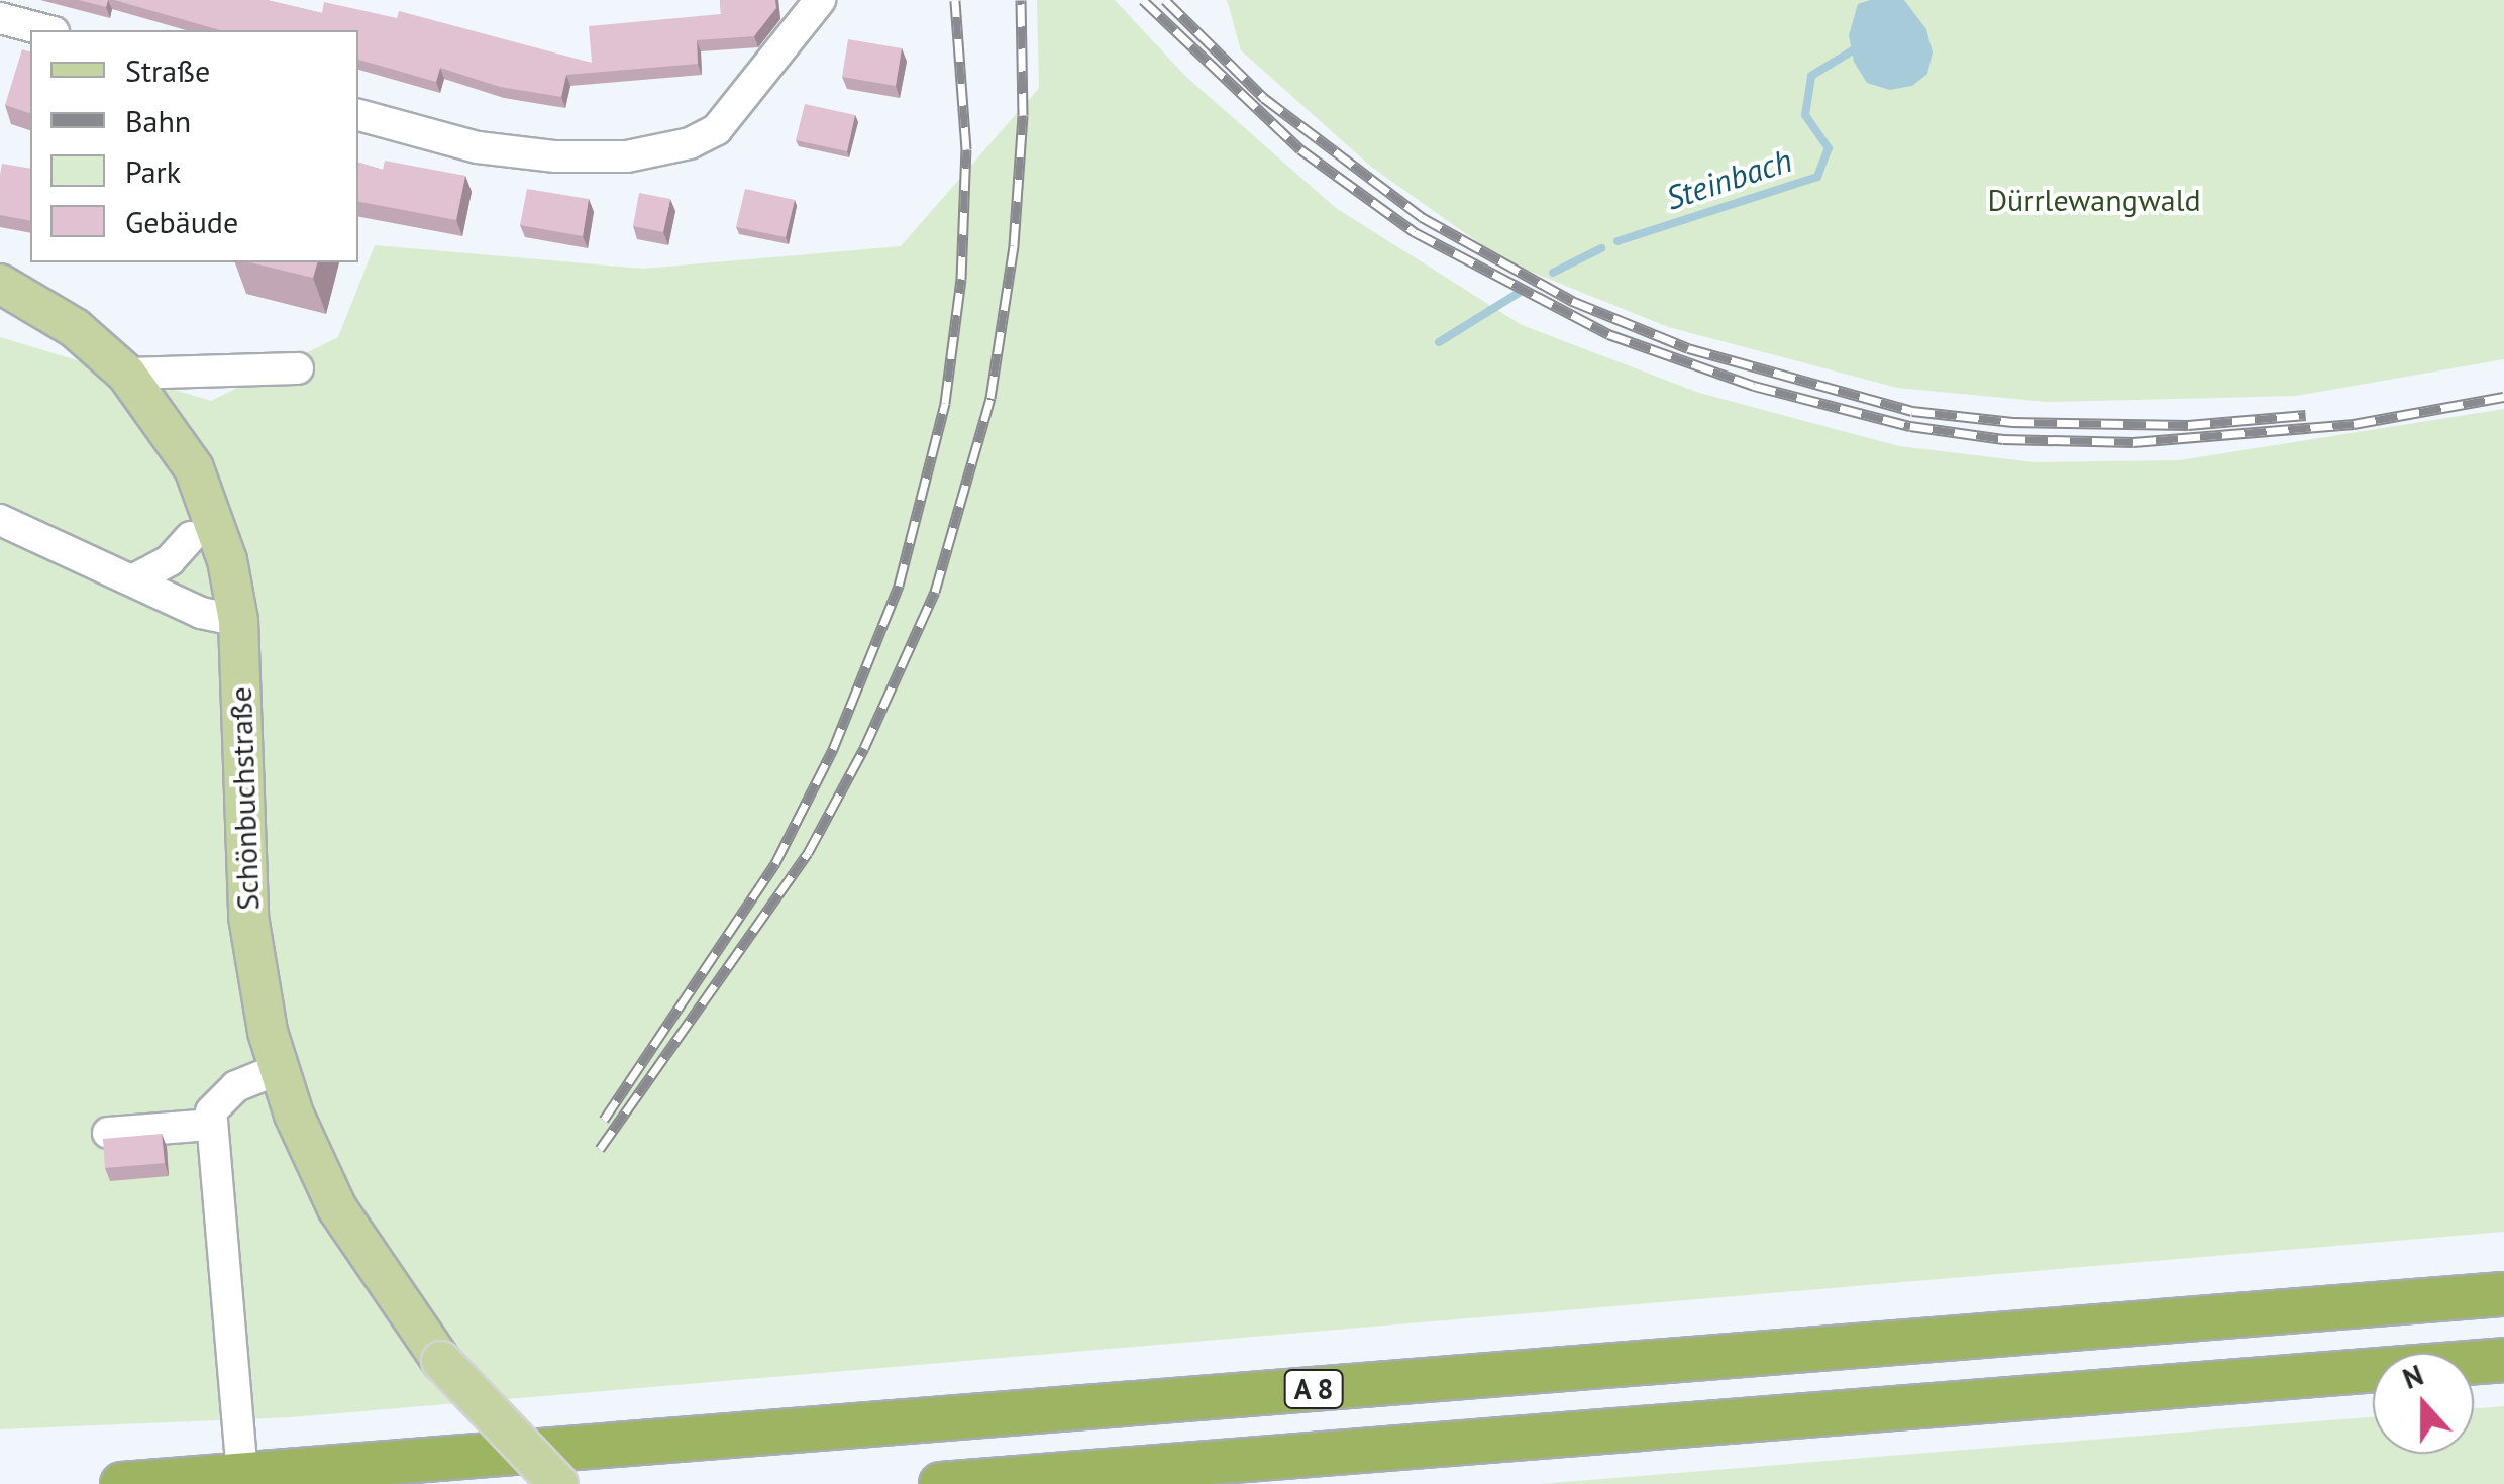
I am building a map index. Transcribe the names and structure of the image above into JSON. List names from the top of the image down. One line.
{"streets":{"highway":["A 8"],"main road":["Schönbuchstraße"]},"water":["Steinbach"],"parks":["Dürrlewangwald"],"legend":["Straße","Bahn","Park","Gebäude"],"north":"top"}
